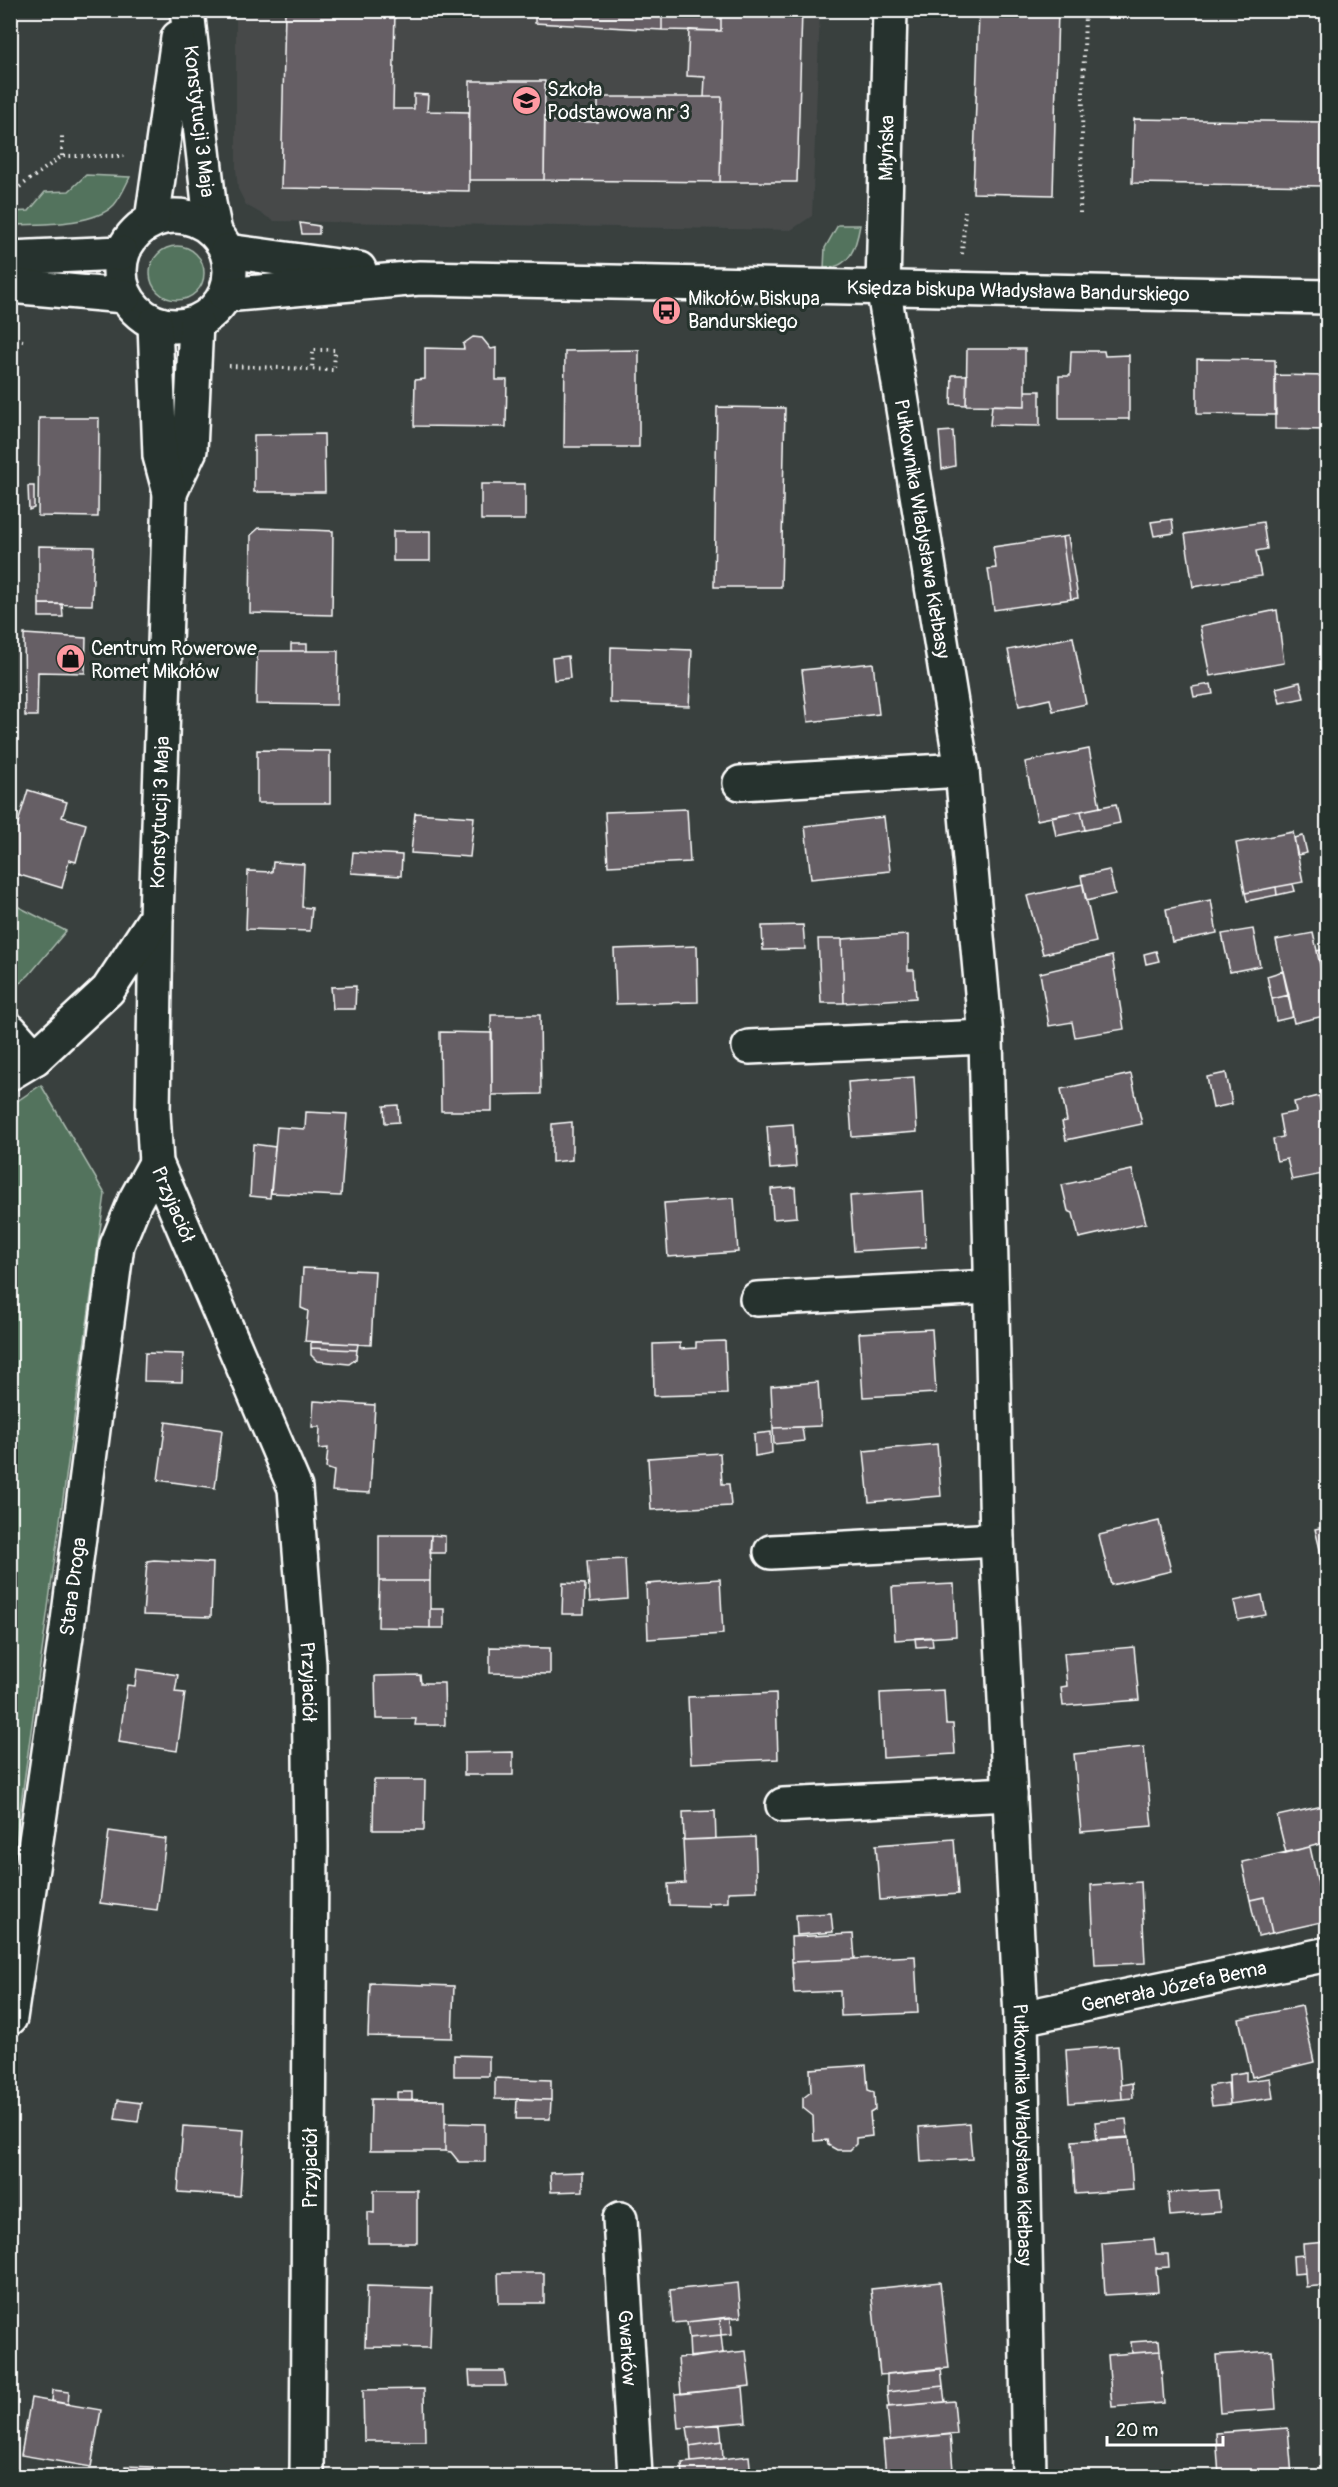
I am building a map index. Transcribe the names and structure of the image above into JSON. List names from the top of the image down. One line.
{"streets":{"street":["Konstytucji 3 Maja","Młyńska","Księdza biskupa Władysława Bandurskiego","Pułkownika Władysława Kiełbasy","Przyjaciół","Stara Droga","Generała Józefa Bema","Gwarków"]},"crossings":[["Konstytucji 3 Maja","Księdza biskupa Władysława Bandurskiego"],["Konstytucji 3 Maja","Przyjaciół"],["Młyńska","Księdza biskupa Władysława Bandurskiego"],["Młyńska","Pułkownika Władysława Kiełbasy"],["Księdza biskupa Władysława Bandurskiego","Pułkownika Władysława Kiełbasy"],["Pułkownika Władysława Kiełbasy","Generała Józefa Bema"],["Przyjaciół","Stara Droga"]],"places":{"school or university":["Szkoła Podstawowa nr 3"],"bus stop":["Mikołów Biskupa Bandurskiego"],"shop":["Centrum Rowerowe Romet Mikołów"]},"scale_bar":"20 m"}
